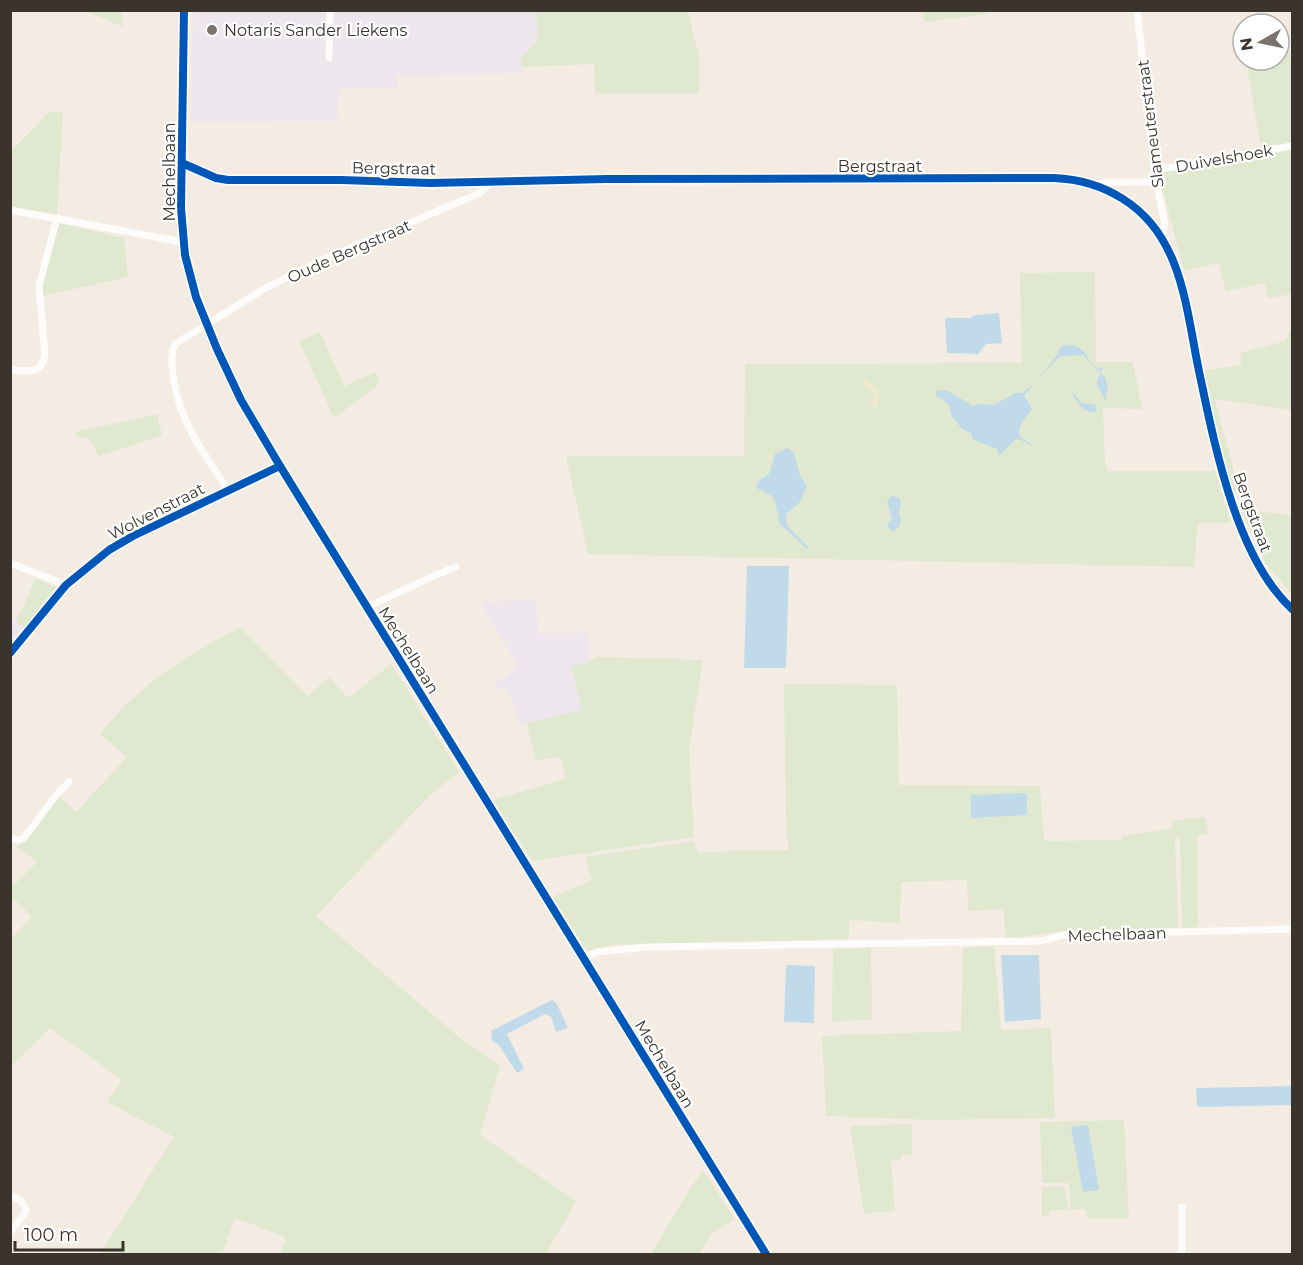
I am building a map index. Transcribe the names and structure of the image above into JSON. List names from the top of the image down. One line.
{"streets":{"street":["Slameuterstraat","Duivelshoek","Bergstraat","Mechelbaan","Oude Bergstraat","Wolvenstraat"]},"crossings":[["Slameuterstraat","Duivelshoek"],["Slameuterstraat","Bergstraat"],["Bergstraat","Mechelbaan"],["Bergstraat","Oude Bergstraat"],["Mechelbaan","Oude Bergstraat"],["Mechelbaan","Wolvenstraat"]],"places":["Notaris Sander Liekens"],"scale_bar":"100 m","north":"left"}
